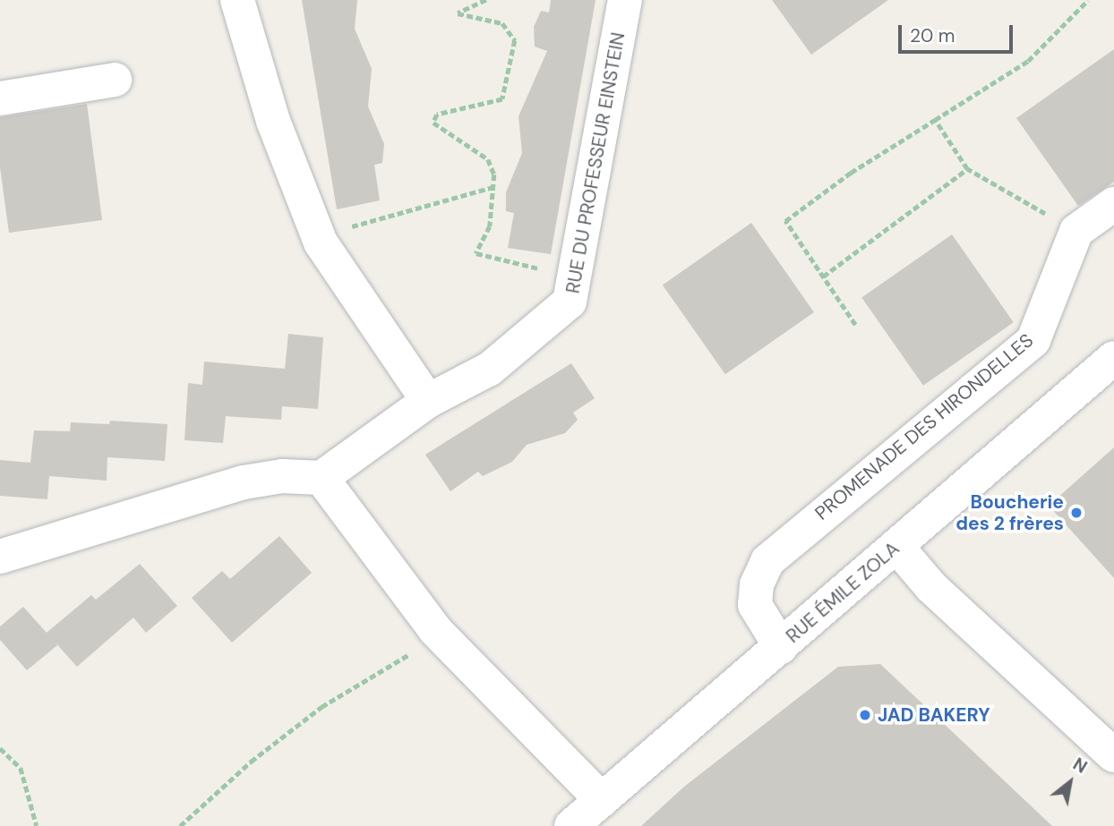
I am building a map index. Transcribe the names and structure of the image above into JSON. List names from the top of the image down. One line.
{"streets":{"street":["RUE DU PROFESSEUR EINSTEIN","PROMENADE DES HIRONDELLES","RUE ÉMILE ZOLA"]},"crossings":[["PROMENADE DES HIRONDELLES","RUE ÉMILE ZOLA"]],"places":["Boucherie des 2 frères","JAD BAKERY"],"scale_bar":"20 m","north":"top right"}
